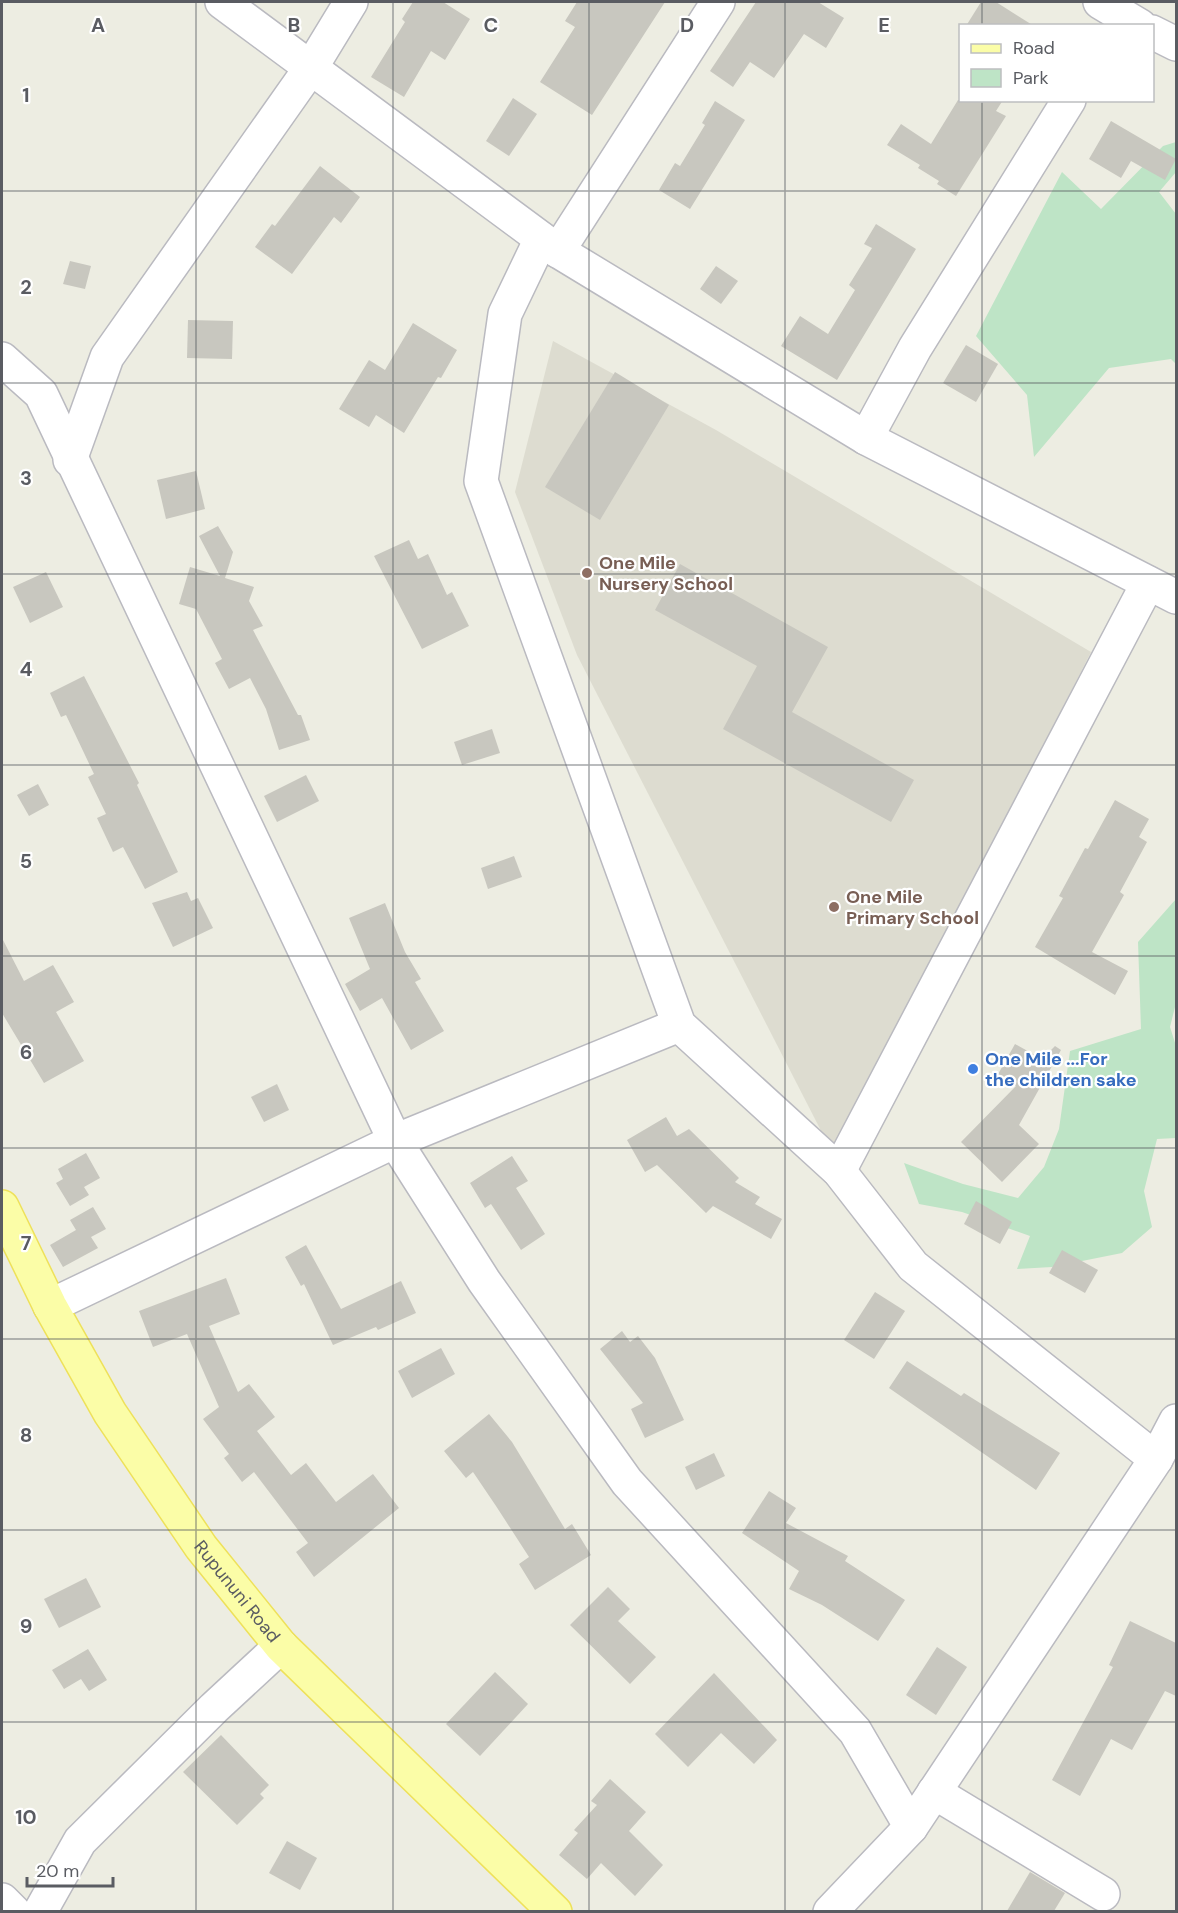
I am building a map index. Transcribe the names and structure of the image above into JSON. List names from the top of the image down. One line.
{"streets":{"main road":["Rupununi Road"]},"places":["One Mile Nursery School","One Mile Primary School","One Mile ...For the children sake"],"legend":["Road","Park"],"scale_bar":"20 m","grid":{"columns":["A","B","C","D","E"],"rows":["1","2","3","4","5","6","7","8","9","10"]}}
